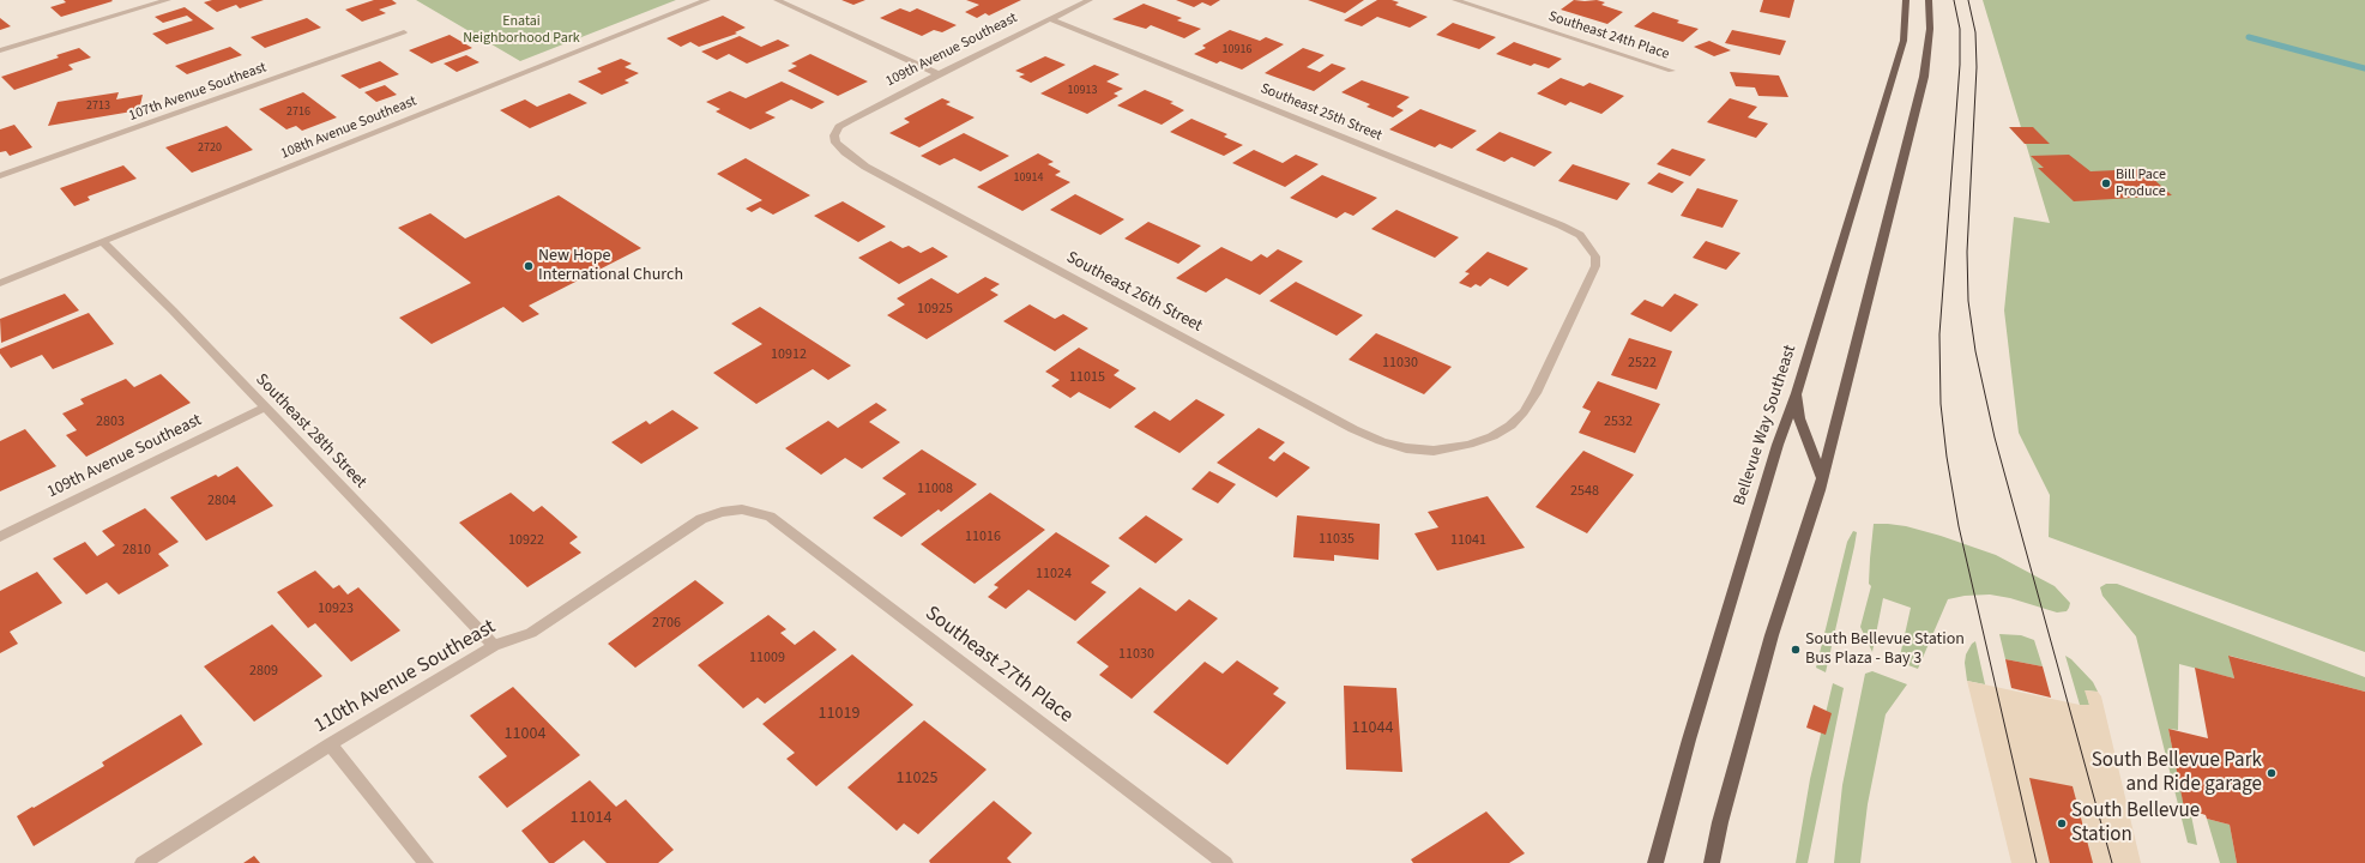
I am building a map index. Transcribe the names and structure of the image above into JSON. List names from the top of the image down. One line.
{"streets":{"main road":["Bellevue Way Southeast"],"street":["Southeast 24th Place","109th Avenue Southeast","107th Avenue Southeast","Southeast 25th Street","108th Avenue Southeast","Southeast 26th Street","Southeast 28th Street","Southeast 27th Place","110th Avenue Southeast"]},"crossings":[["109th Avenue Southeast","Southeast 25th Street"],["109th Avenue Southeast","Southeast 26th Street"],["109th Avenue Southeast","Southeast 28th Street"],["Southeast 25th Street","Southeast 26th Street"],["108th Avenue Southeast","Southeast 28th Street"],["Southeast 28th Street","110th Avenue Southeast"],["Southeast 27th Place","110th Avenue Southeast"]],"parks":["Enatai Neighborhood Park"],"places":["Bill Pace Produce","New Hope International Church","South Bellevue Station Bus Plaza - Bay 3","South Bellevue Park and Ride garage","South Bellevue Station"],"house_numbers":["10916","10913","2713","2716","2720","10914","10925","10912","11030","2522","11015","2803","2532","11008","2548","2804","11016","11035","10922","11041","2810","11024","10923","2706","11030","11009","2809","11019","11044","11004","11025","11014"]}
